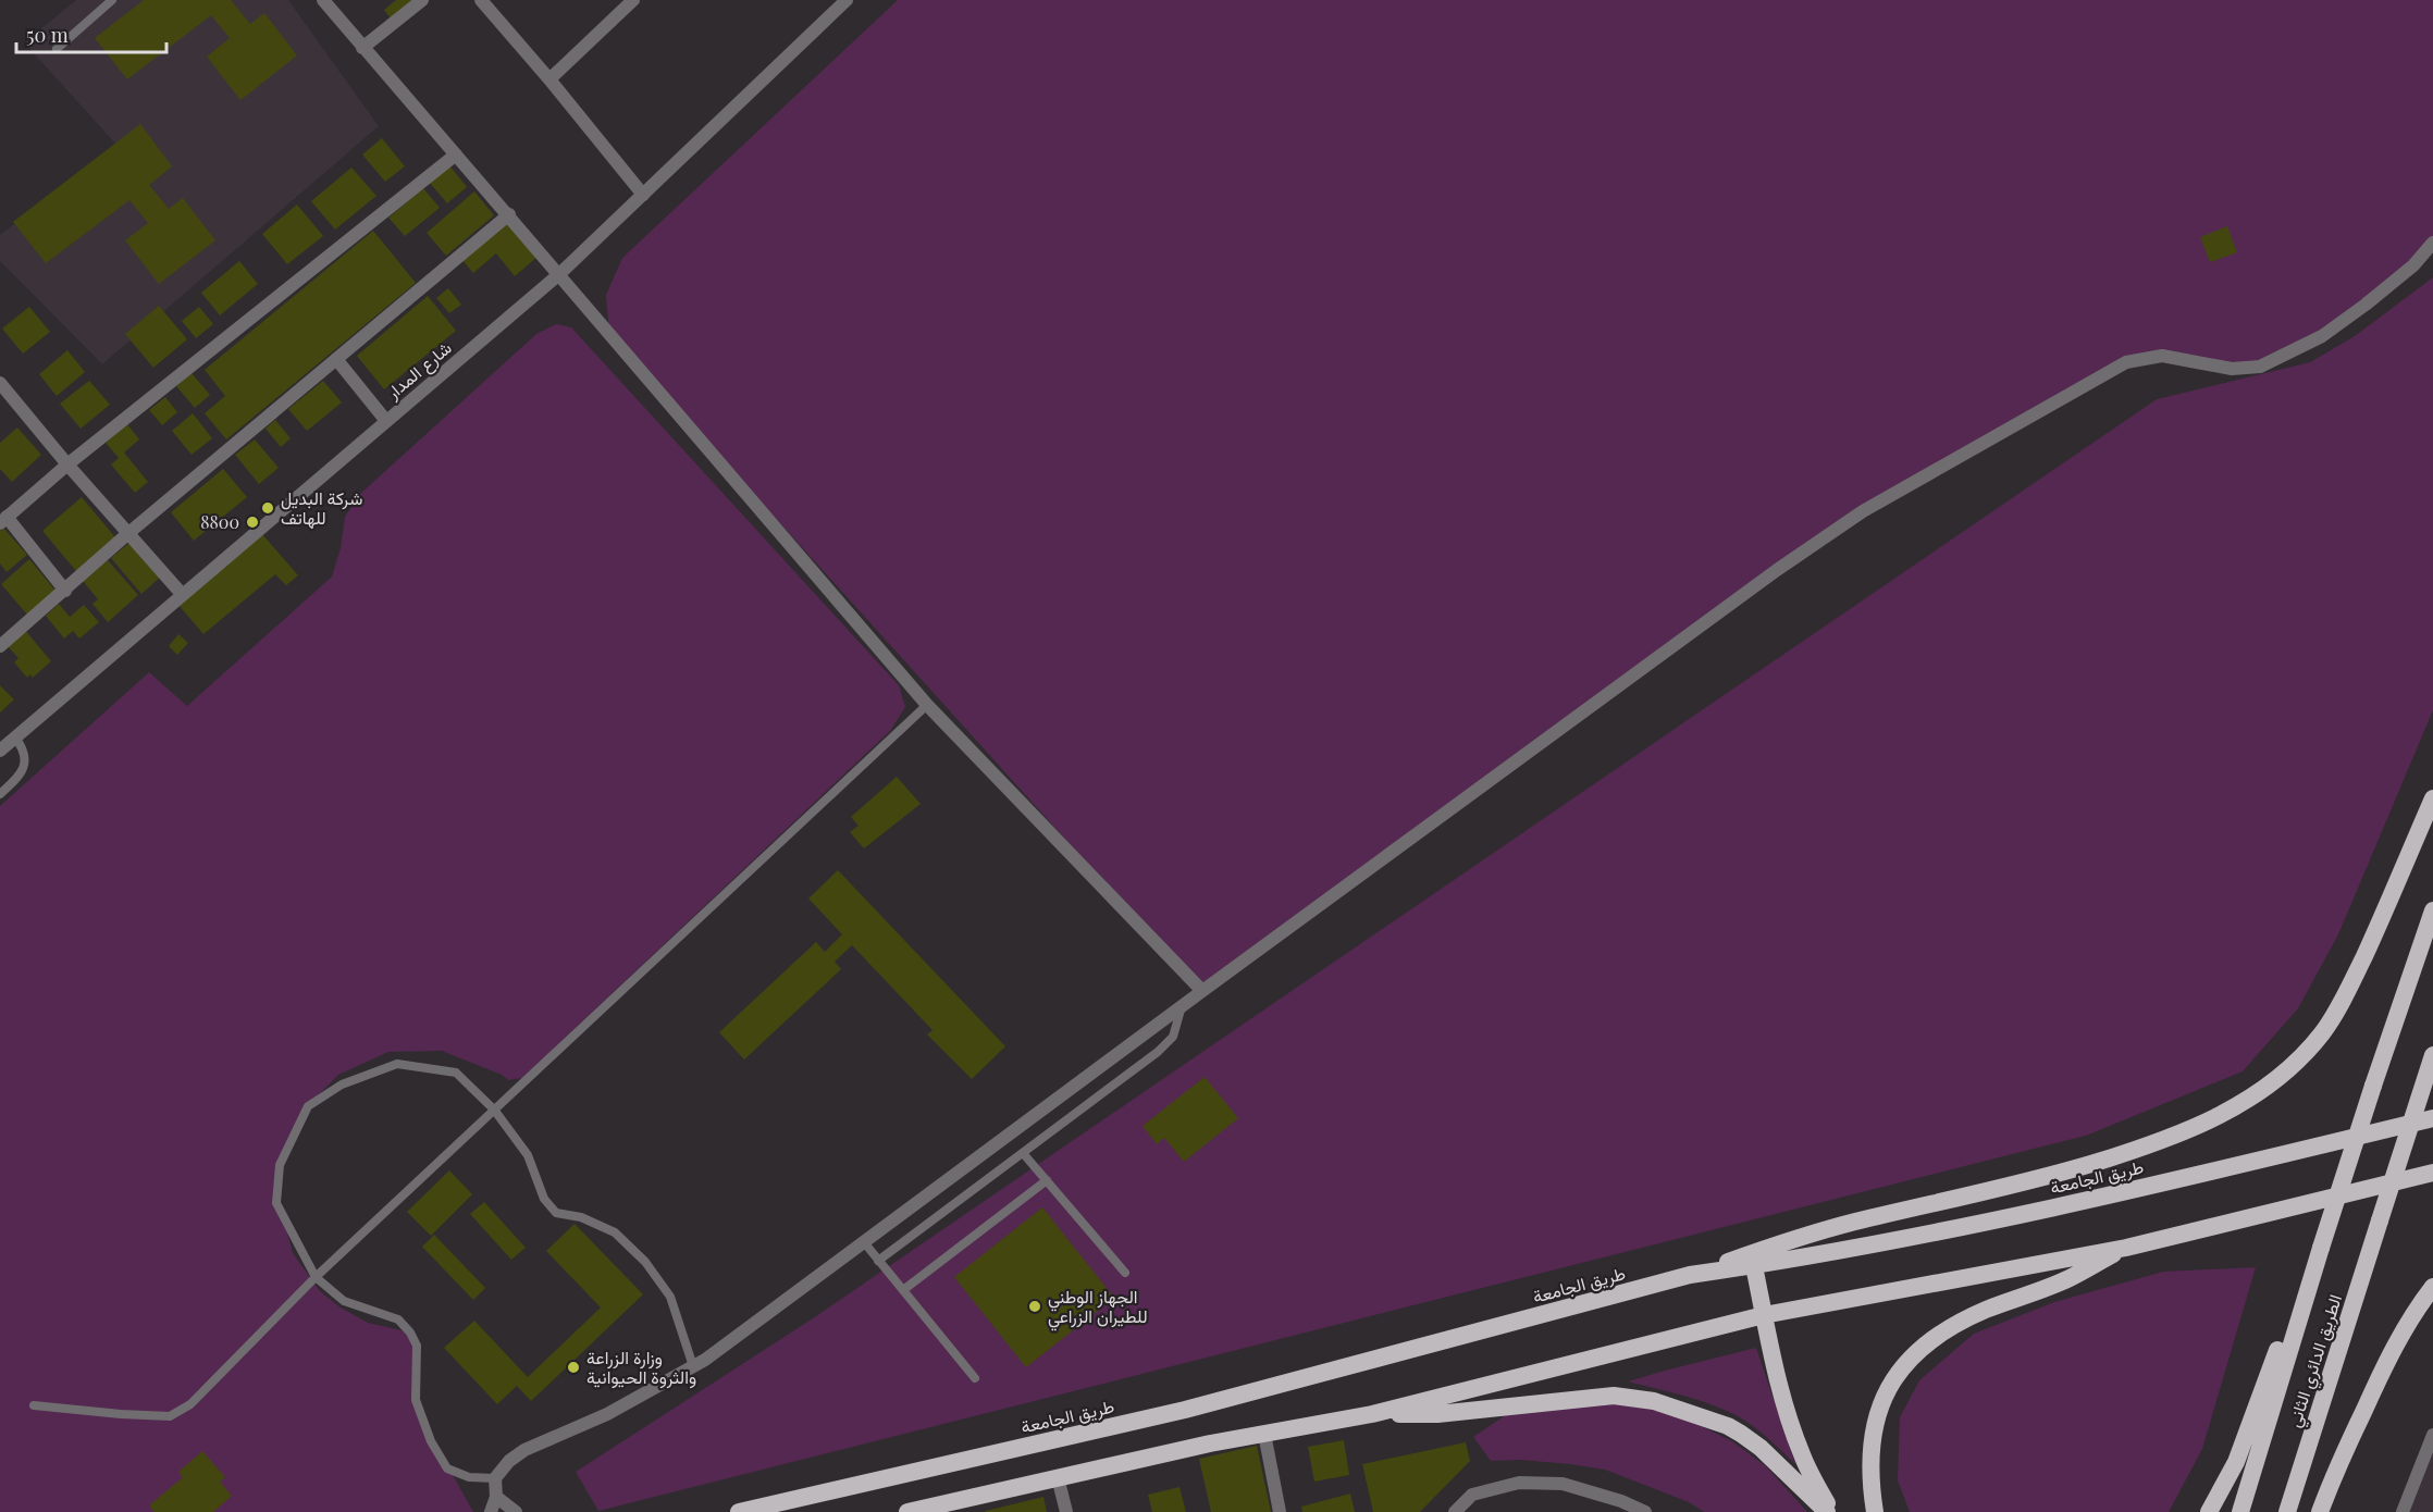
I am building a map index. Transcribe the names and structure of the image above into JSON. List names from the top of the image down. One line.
{"streets":{"highway":["طريق الجامعة","الطريق الدائري الثاني"],"street":["شارع المدار"]},"places":["شركة البديل للهاتف","8800","الجهاز الوطني للطيران الزراعي","وزارة الزراعة والثروة الحيوانية"],"scale_bar":"50 m"}
